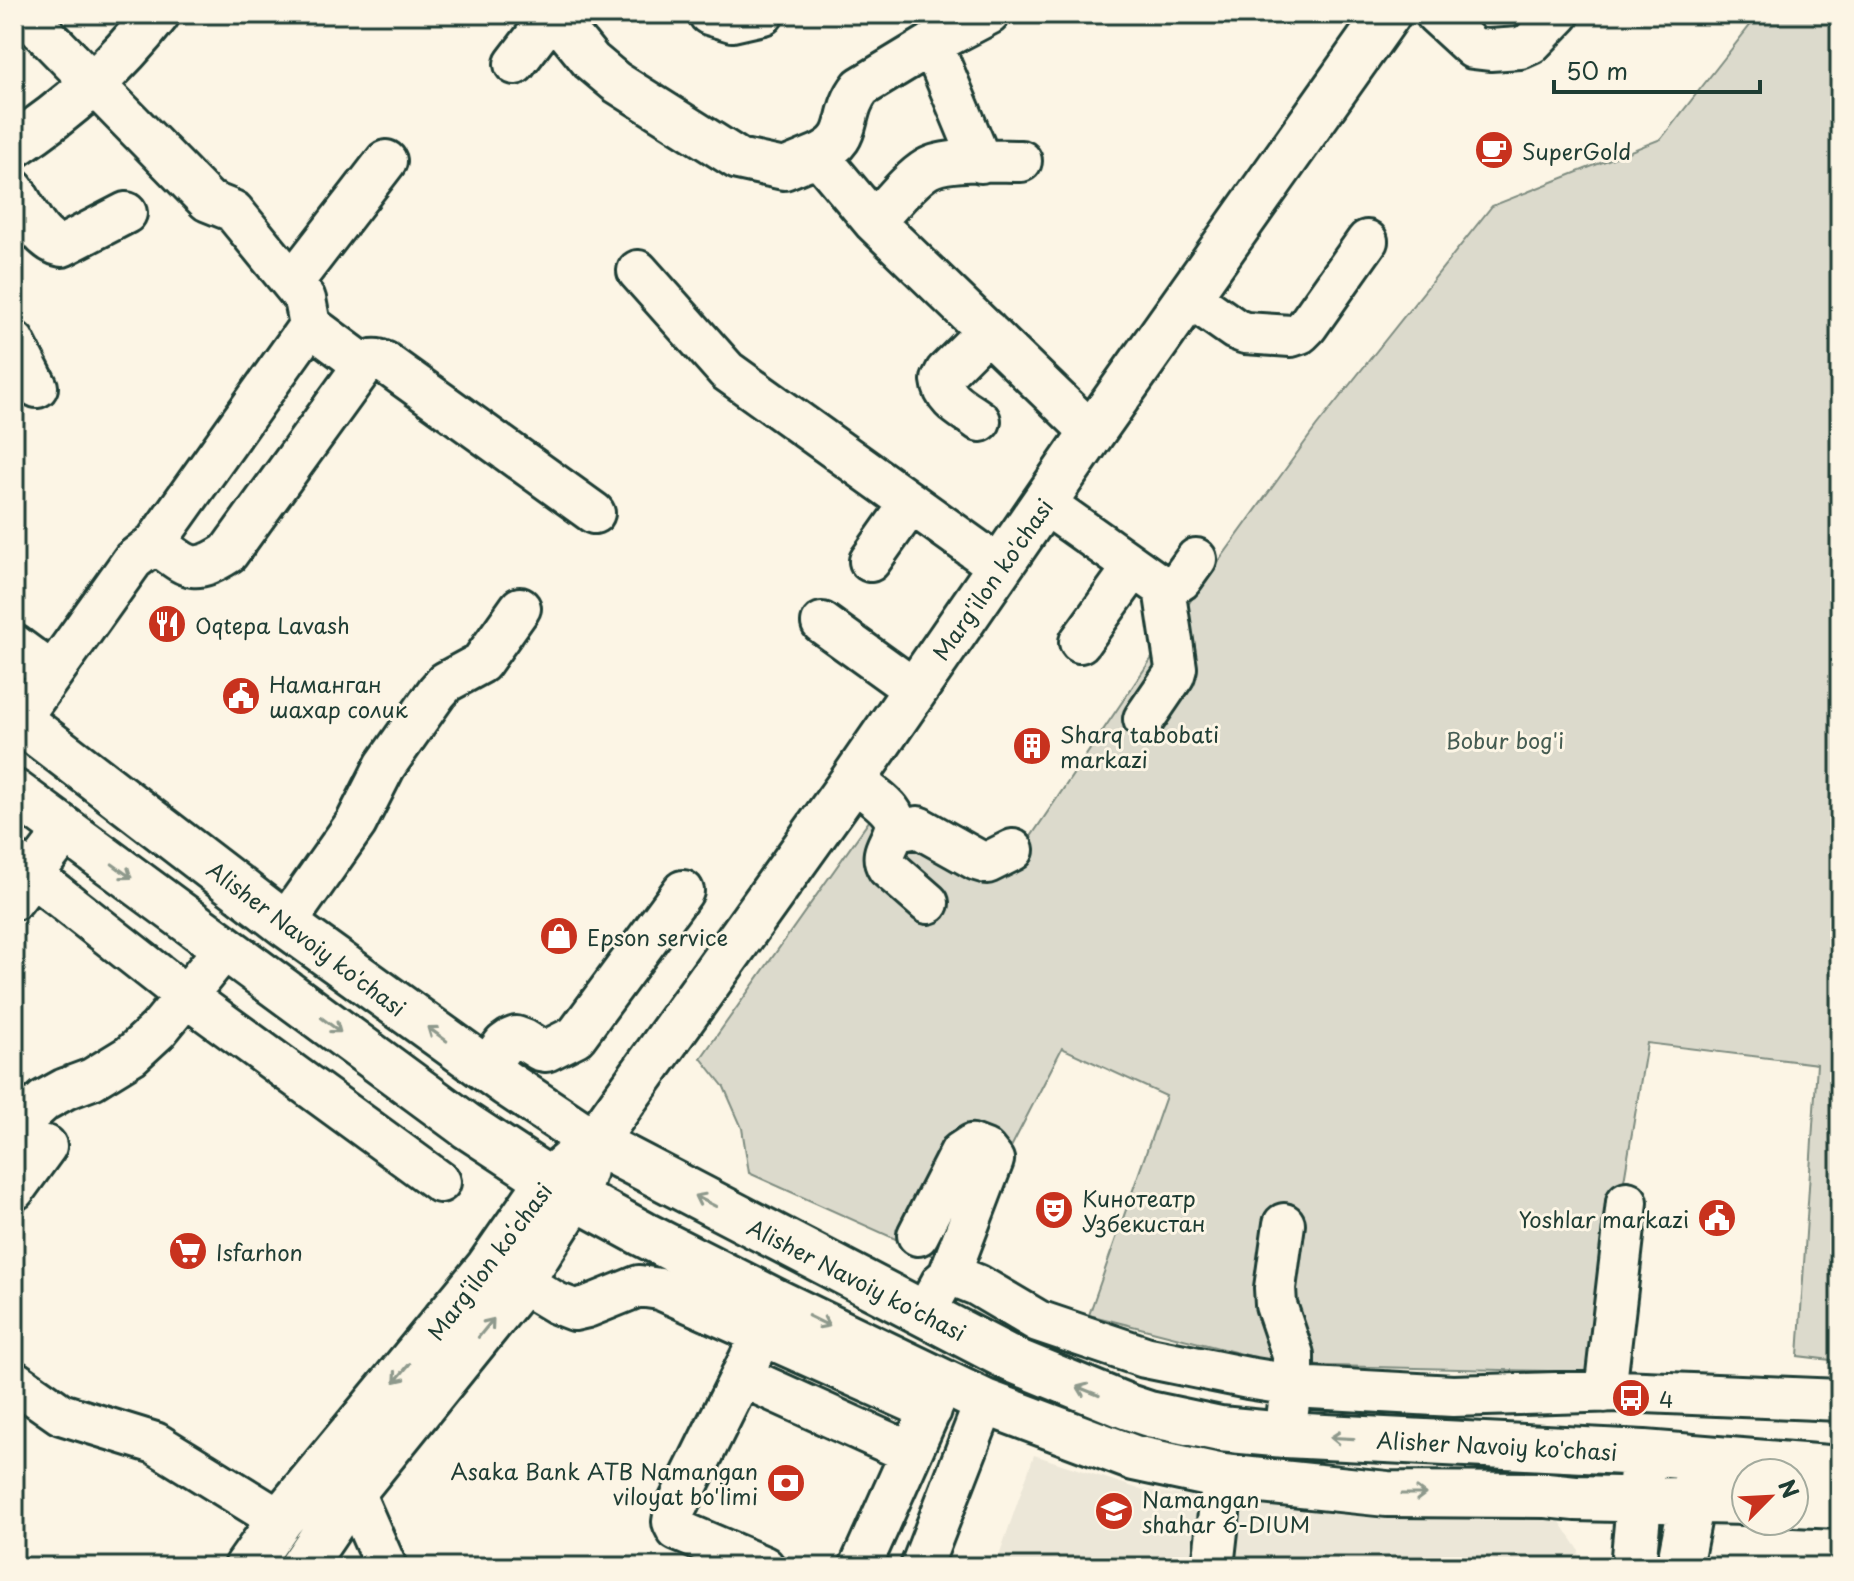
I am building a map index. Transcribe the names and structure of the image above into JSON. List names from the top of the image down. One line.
{"streets":{"main road":["Marg'ilon ko'chasi","Alisher Navoiy ko'chasi","Margʻilon koʻchasi"]},"crossings":[["Marg'ilon ko'chasi","Alisher Navoiy ko'chasi"],["Marg'ilon ko'chasi","Margʻilon koʻchasi"],["Alisher Navoiy ko'chasi","Margʻilon koʻchasi"]],"parks":["Bobur bog'i"],"places":{"cafe":["SuperGold"],"restaurant":["Oqtepa Lavash"],"public building":["Наманган шахар солик","Yoshlar markazi"],"building":["Sharq tabobati markazi"],"shop":["Epson service"],"theatre":["Кинотеатр Узбекистан"],"supermarket":["Isfarhon"],"bus stop":["4"],"bank":["Asaka Bank ATB Namangan viloyat bo'limi"],"school or university":["Namangan shahar 6-DIUM"]},"scale_bar":"50 m","north":"top right"}
